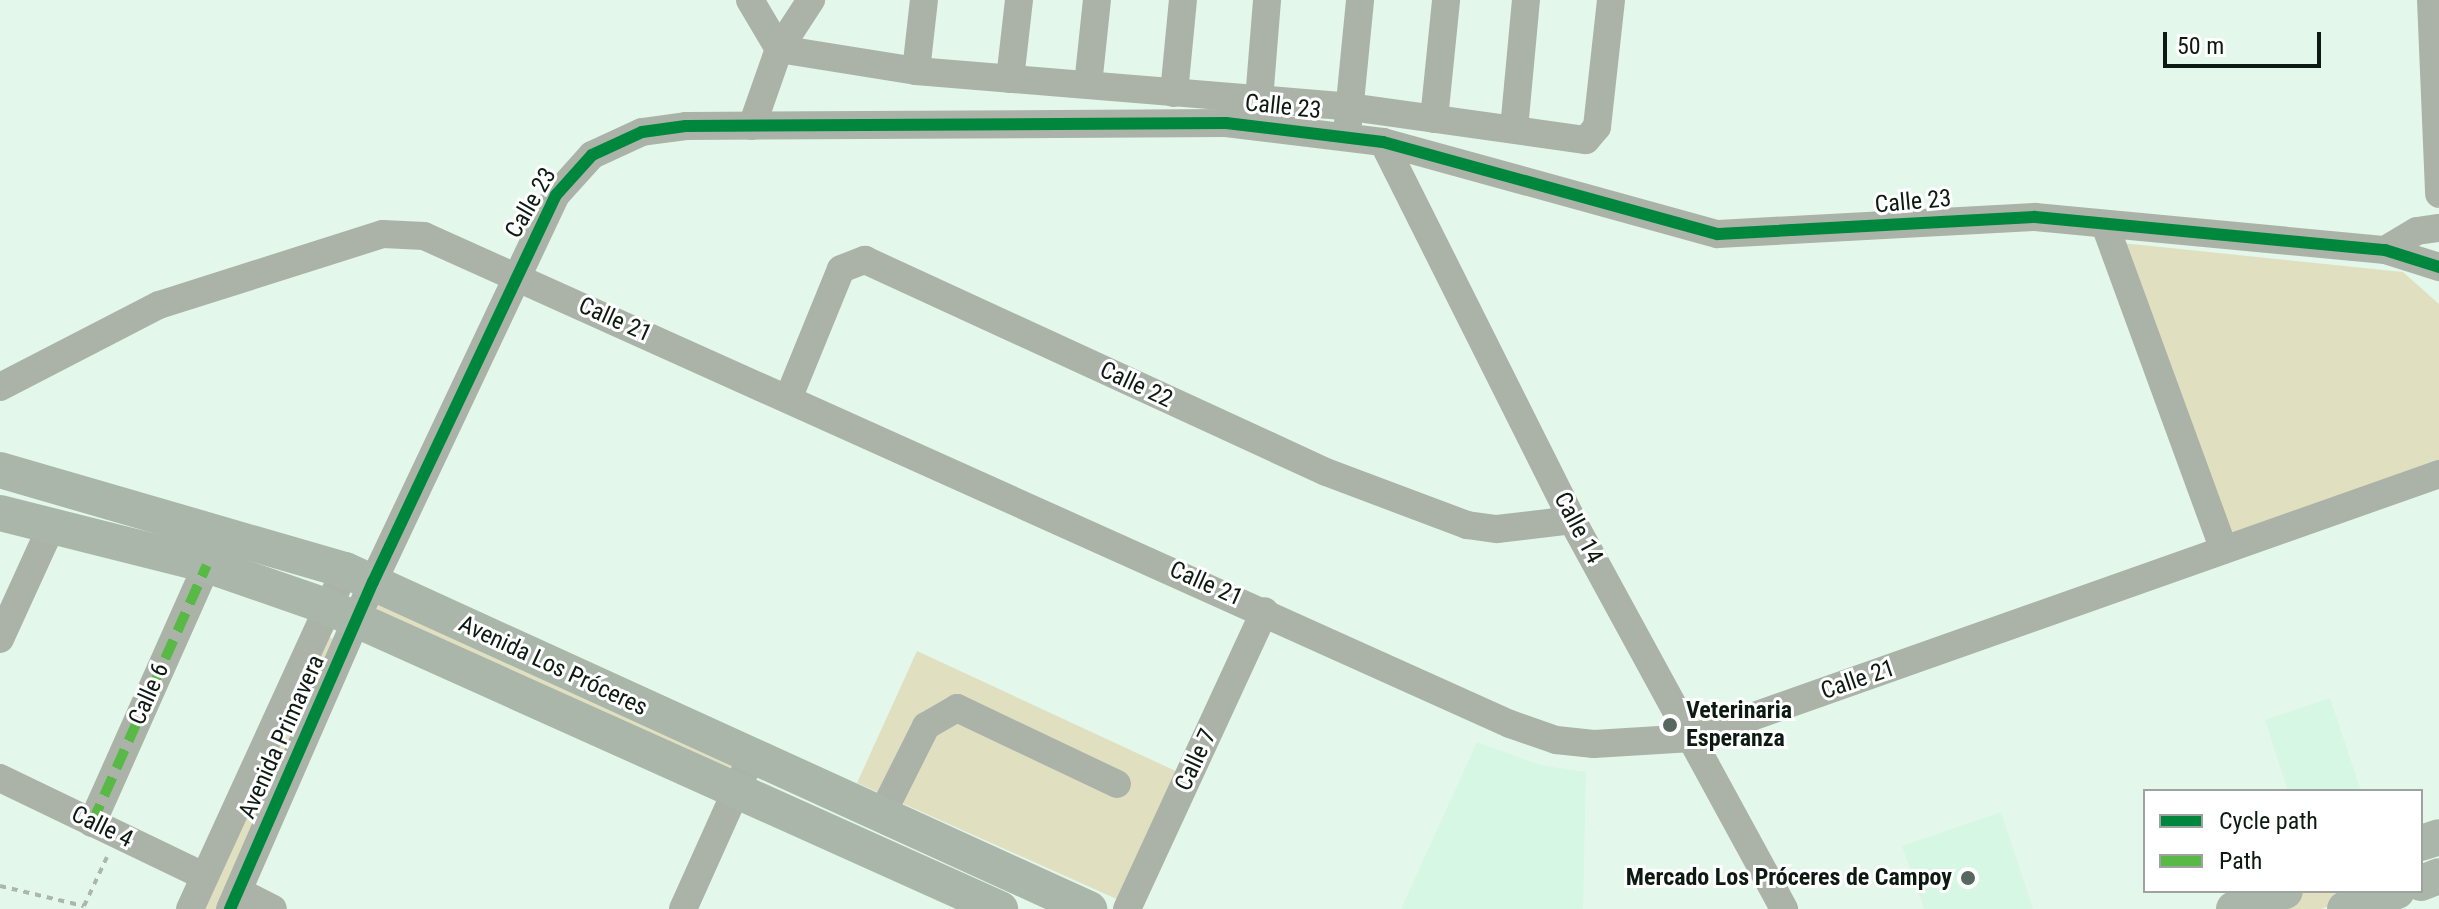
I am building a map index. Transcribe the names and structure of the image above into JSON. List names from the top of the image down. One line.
{"streets":{"main road":["Avenida Los Próceres"],"street":["Calle 23","Calle 21","Calle 22","Calle 14","Calle 6","Avenida Primavera","Calle 7","Calle 4"]},"crossings":[["Calle 23","Calle 21"],["Calle 23","Calle 14"],["Calle 23","Avenida Los Próceres"],["Calle 23","Avenida Primavera"],["Calle 21","Calle 22"],["Calle 21","Calle 14"],["Calle 21","Calle 7"],["Calle 22","Calle 14"],["Avenida Los Próceres","Calle 6"],["Avenida Los Próceres","Avenida Primavera"],["Calle 6","Calle 4"],["Avenida Primavera","Calle 4"]],"places":["Veterinaria Esperanza","Mercado Los Próceres de Campoy"],"legend":["Cycle path","Path"],"scale_bar":"50 m"}
